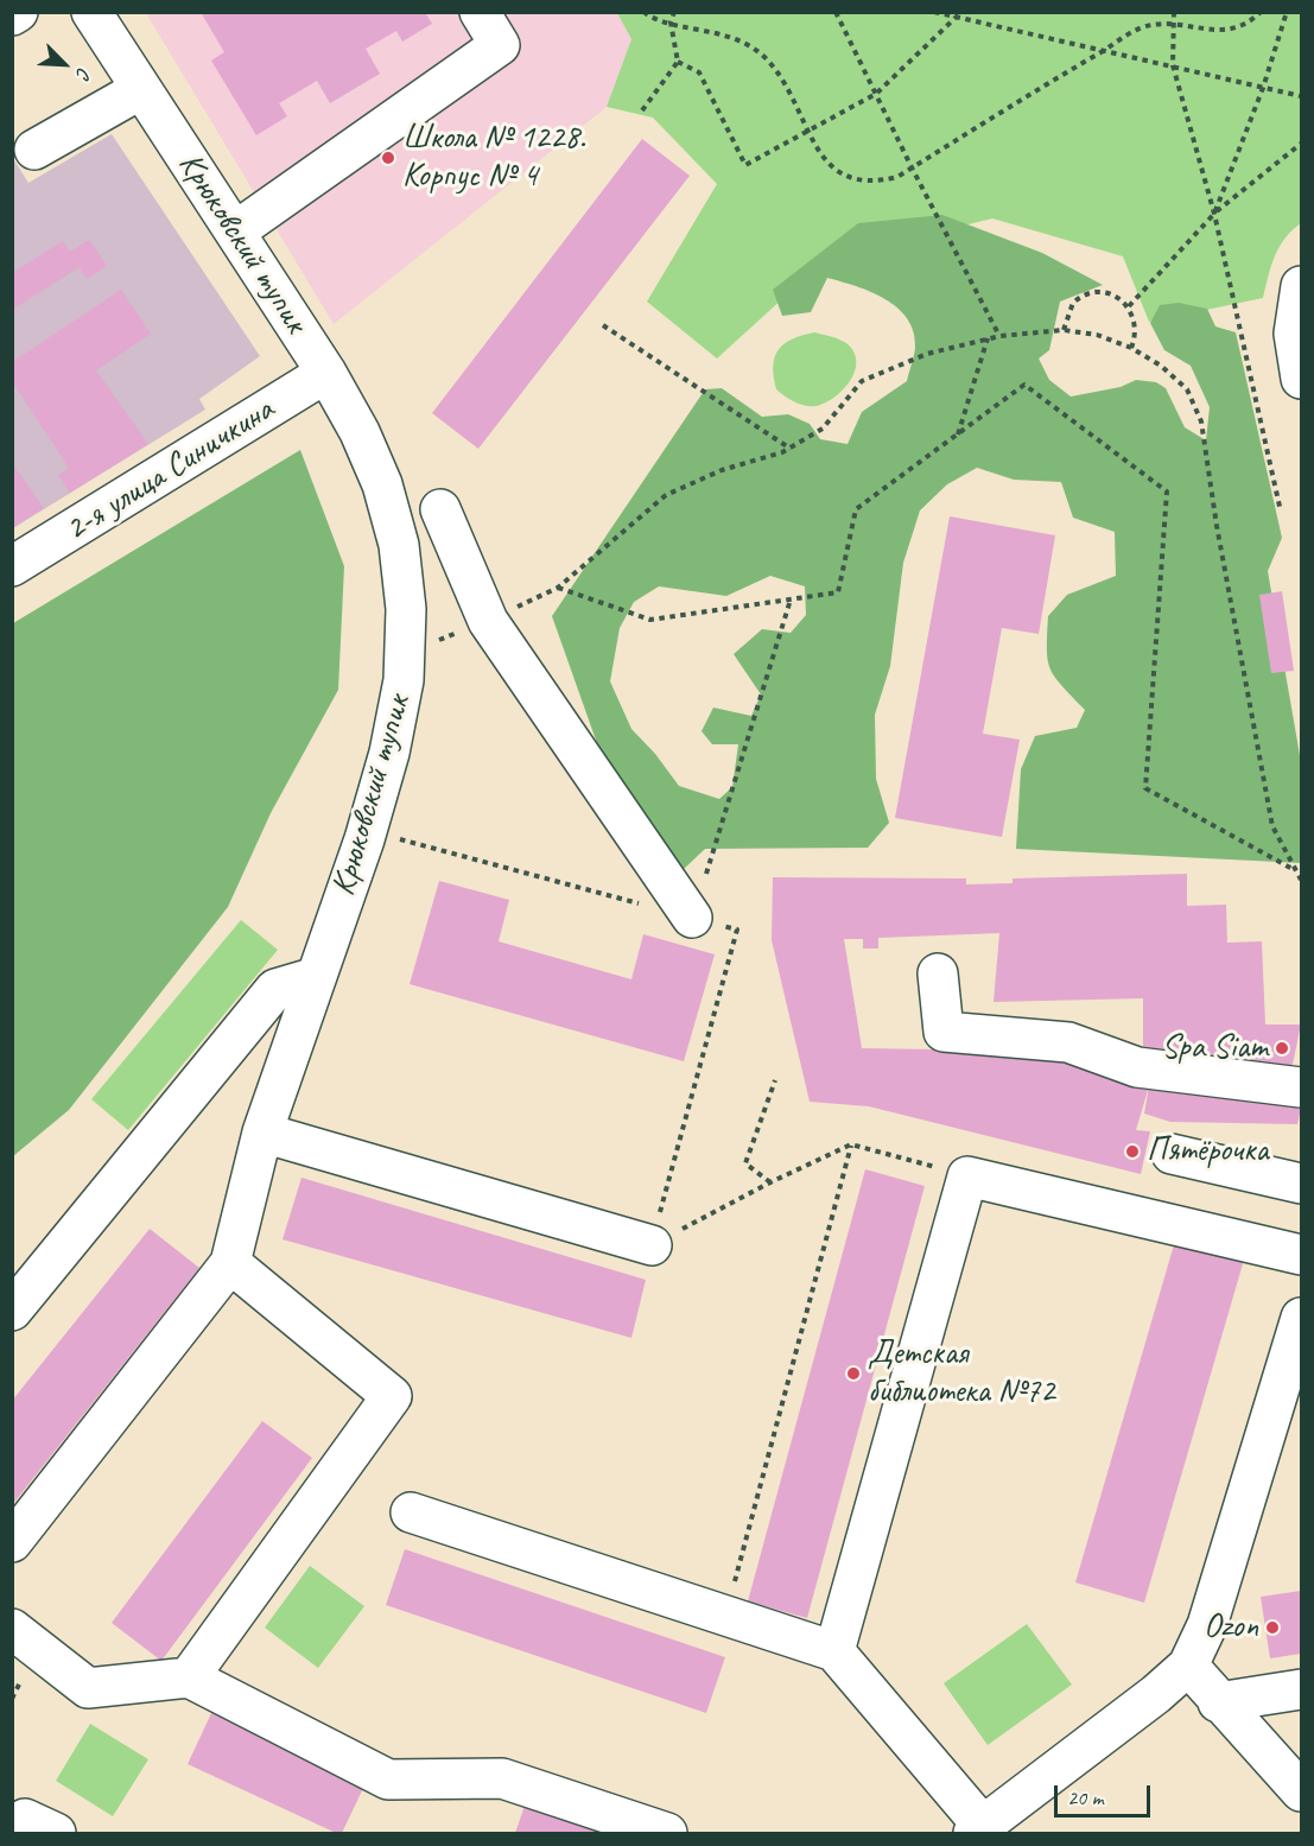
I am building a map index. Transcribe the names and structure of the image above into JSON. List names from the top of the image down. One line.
{"streets":{"street":["Крюковский тупик","2-я улица Синичкина"]},"crossings":[["Крюковский тупик","2-я улица Синичкина"]],"places":["Школа № 1228. Корпус № 4","Spa Siam","Пятёрочка","Детская библиотека №72","Ozon"],"scale_bar":"20 m","north":"bottom right"}
